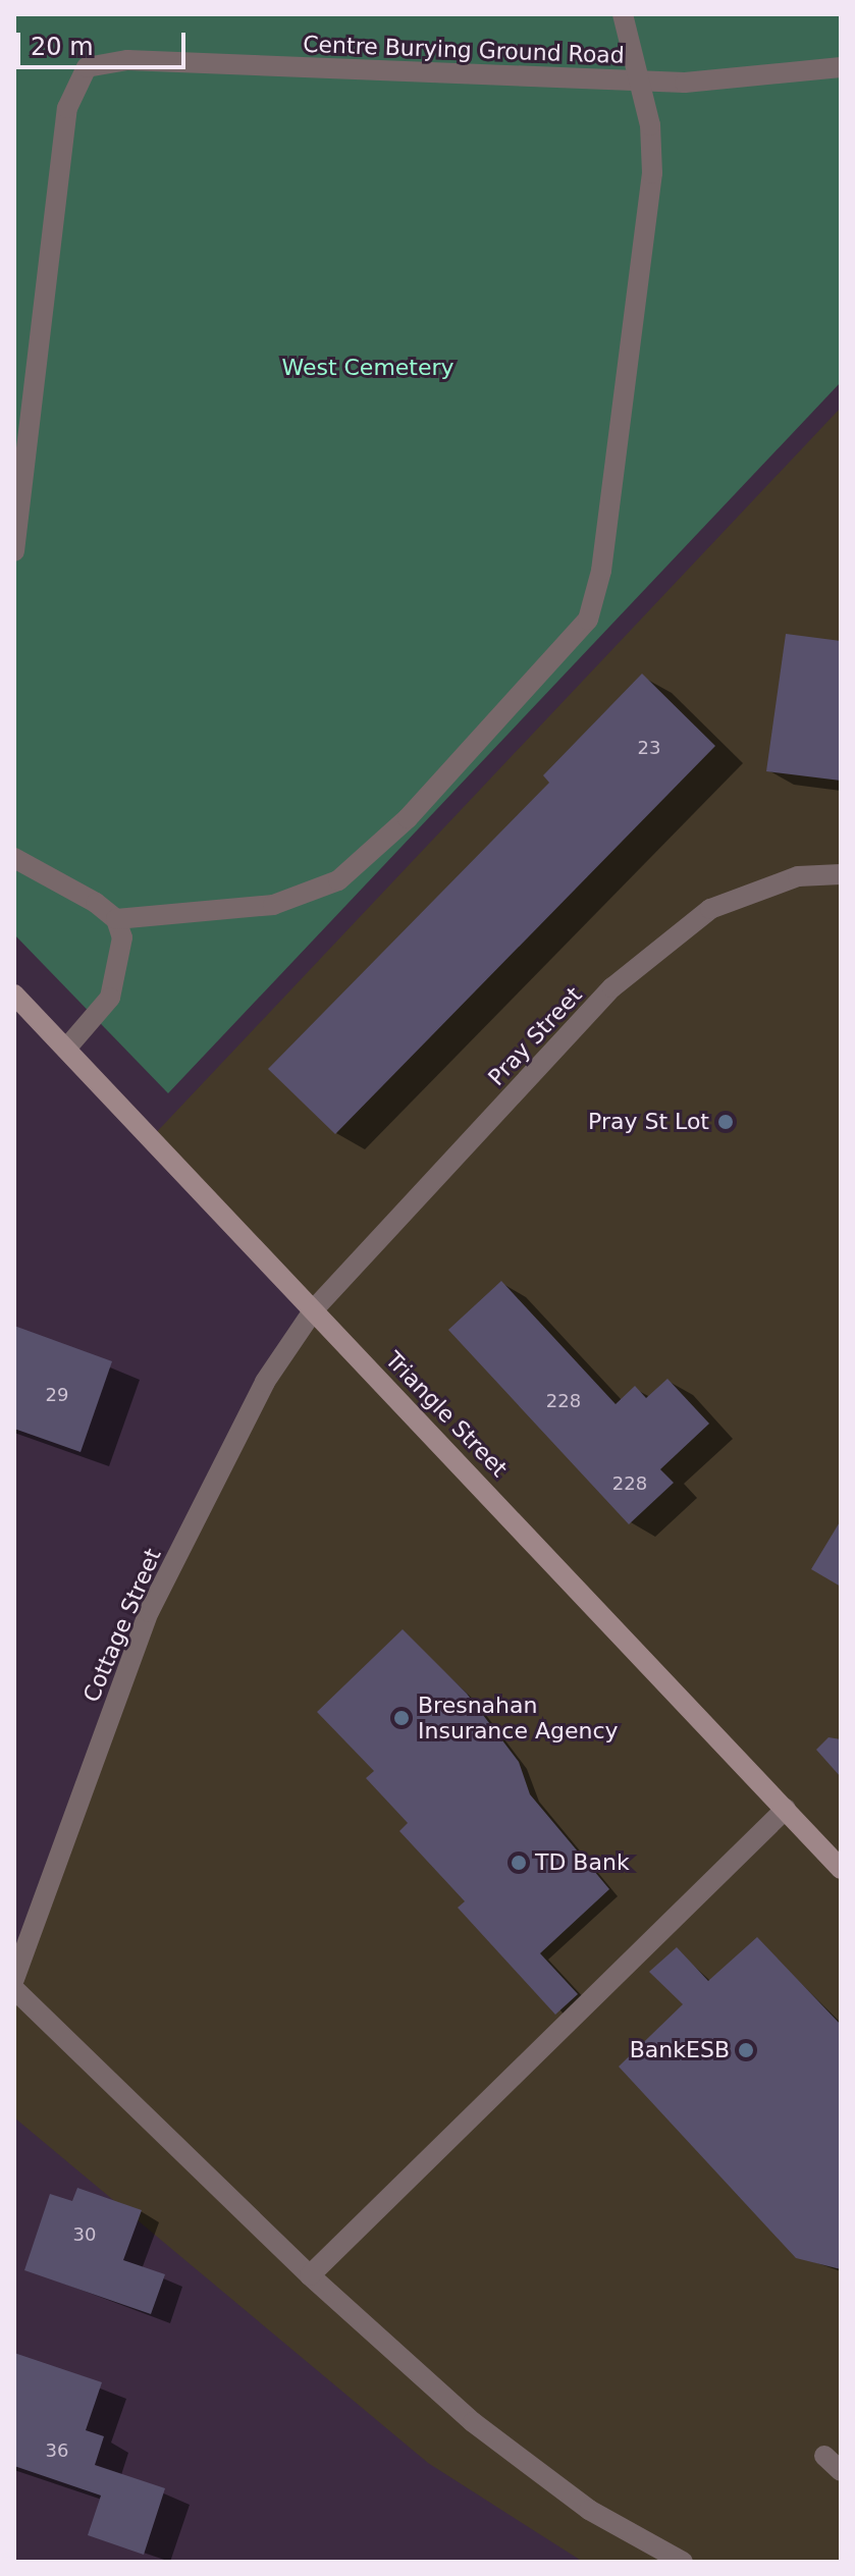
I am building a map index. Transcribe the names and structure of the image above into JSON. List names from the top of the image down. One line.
{"streets":{"main road":["Triangle Street"],"street":["Centre Burying Ground Road","Pray Street","Cottage Street"]},"crossings":[["Pray Street","Triangle Street"],["Pray Street","Cottage Street"],["Triangle Street","Cottage Street"]],"parks":["West Cemetery"],"places":["Pray St Lot","Bresnahan Insurance Agency","TD Bank","BankESB"],"house_numbers":["23","29","228","228","30","36"],"scale_bar":"20 m"}
